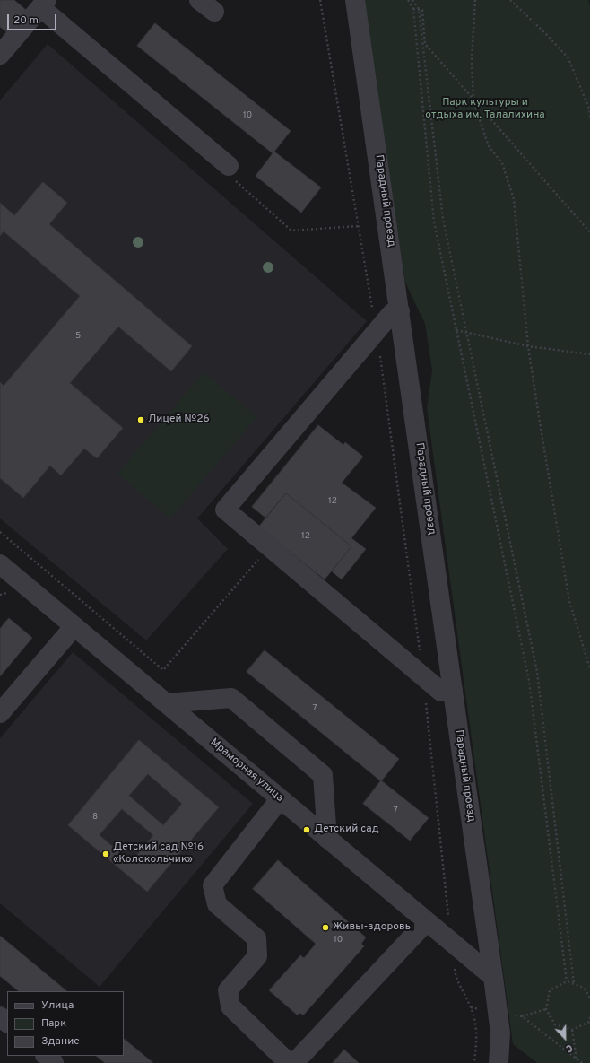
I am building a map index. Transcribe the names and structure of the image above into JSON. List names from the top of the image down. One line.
{"streets":{"street":["Парадный проезд","Мраморная улица"]},"crossings":[["Парадный проезд","Мраморная улица"]],"parks":["Парк культуры и отдыха им. Талалихина"],"places":["Лицей №26","Детский сад","Детский сад №16 «Колокольчик»","Живы-здоровы"],"house_numbers":["10","5","12","12","7","7","8","10"],"legend":["Улица","Парк","Здание"],"scale_bar":"20 m","north":"bottom"}
